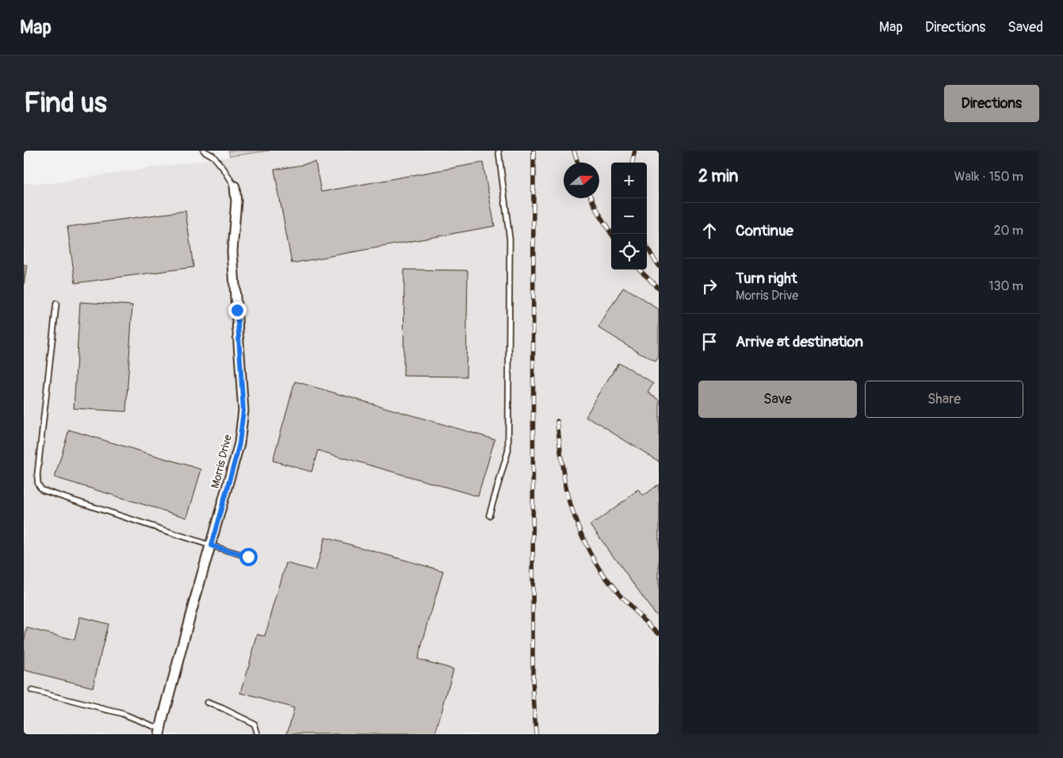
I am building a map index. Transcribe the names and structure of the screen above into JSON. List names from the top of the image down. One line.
{"streets":{"street":["Morris Drive"]},"north":"right","page":{"header":"Map","nav":["Map","Directions","Saved"],"buttons":["Directions",["Save","Share"]],"title":"Find us","heading":["2 min","Walk · 150 m"],"map_buttons":["+","−"],"list":[["Continue","20 m"],["Turn right","Morris Drive","130 m"],"Arrive at destination"]}}
